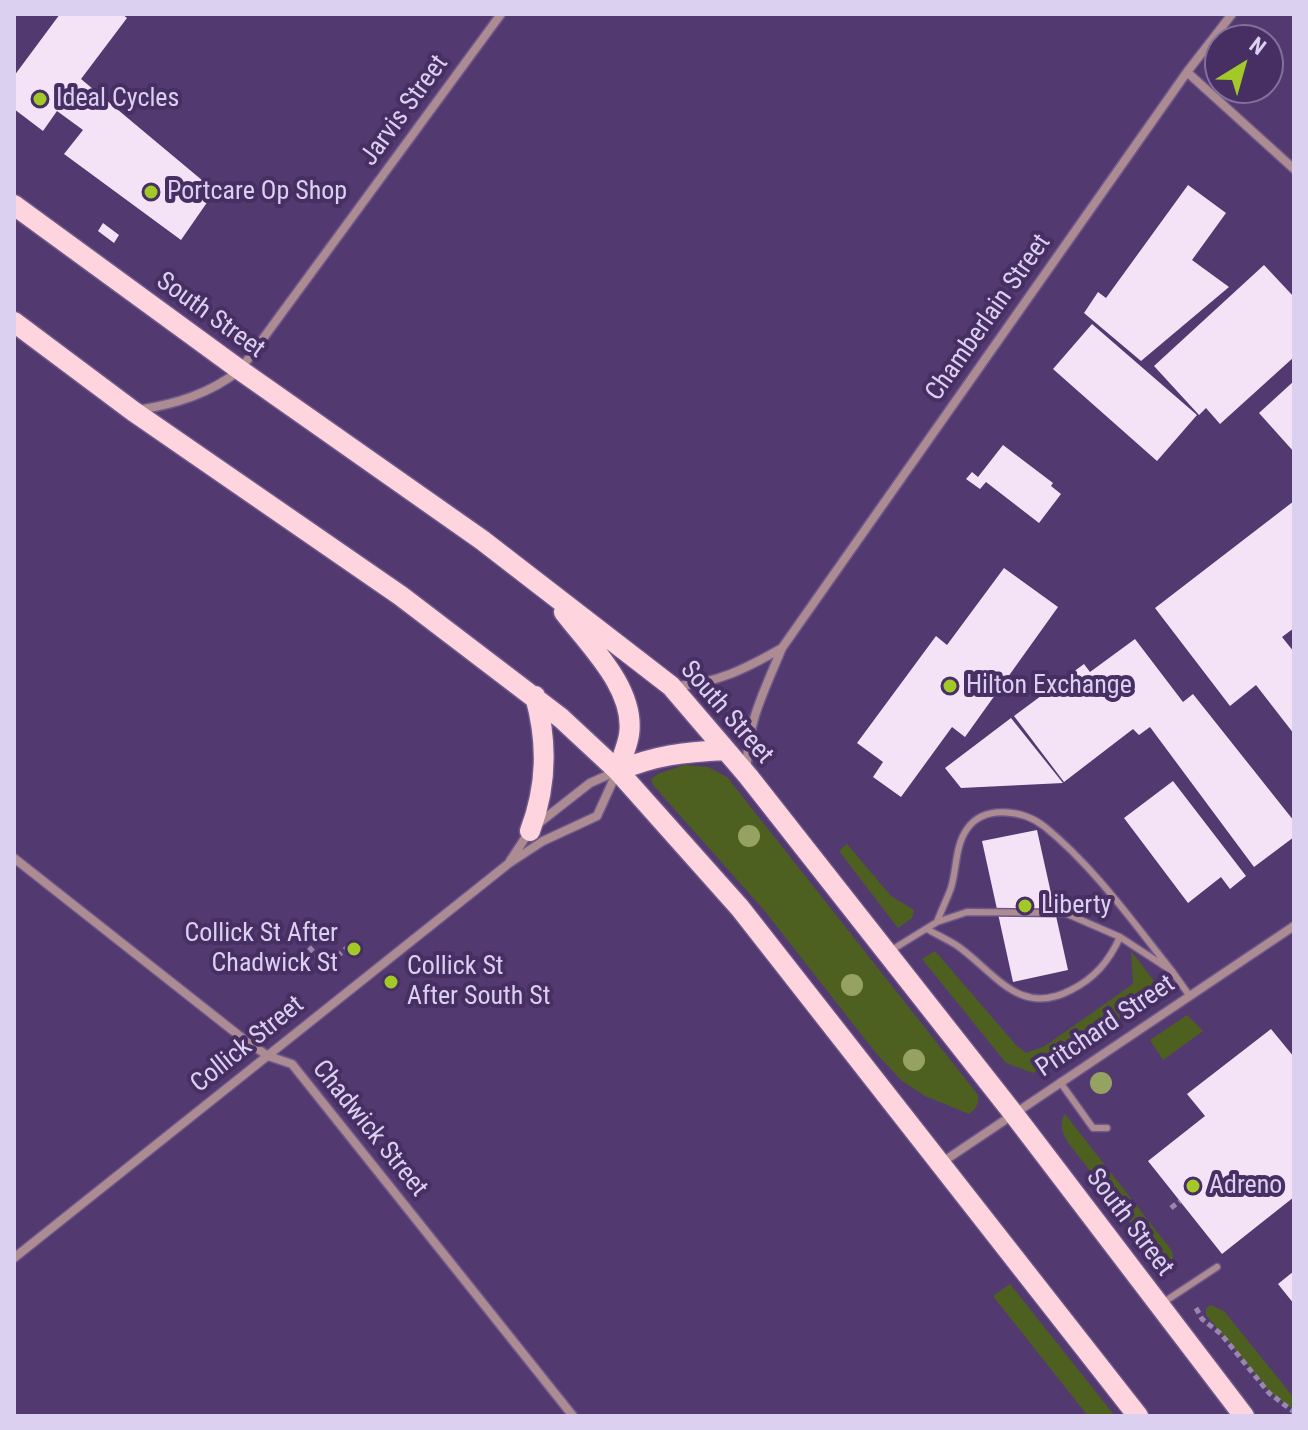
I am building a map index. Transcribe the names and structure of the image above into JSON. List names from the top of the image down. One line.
{"streets":{"main road":["South Street"],"street":["Jarvis Street","Chamberlain Street","Pritchard Street","Collick Street","Chadwick Street"]},"crossings":[["Jarvis Street","South Street"],["South Street","Chamberlain Street"],["South Street","Pritchard Street"],["Collick Street","Chadwick Street"]],"places":["Ideal Cycles","Portcare Op Shop","Hilton Exchange","Liberty","Collick St After Chadwick St","Collick St After South St","Adreno"],"north":"top right"}
